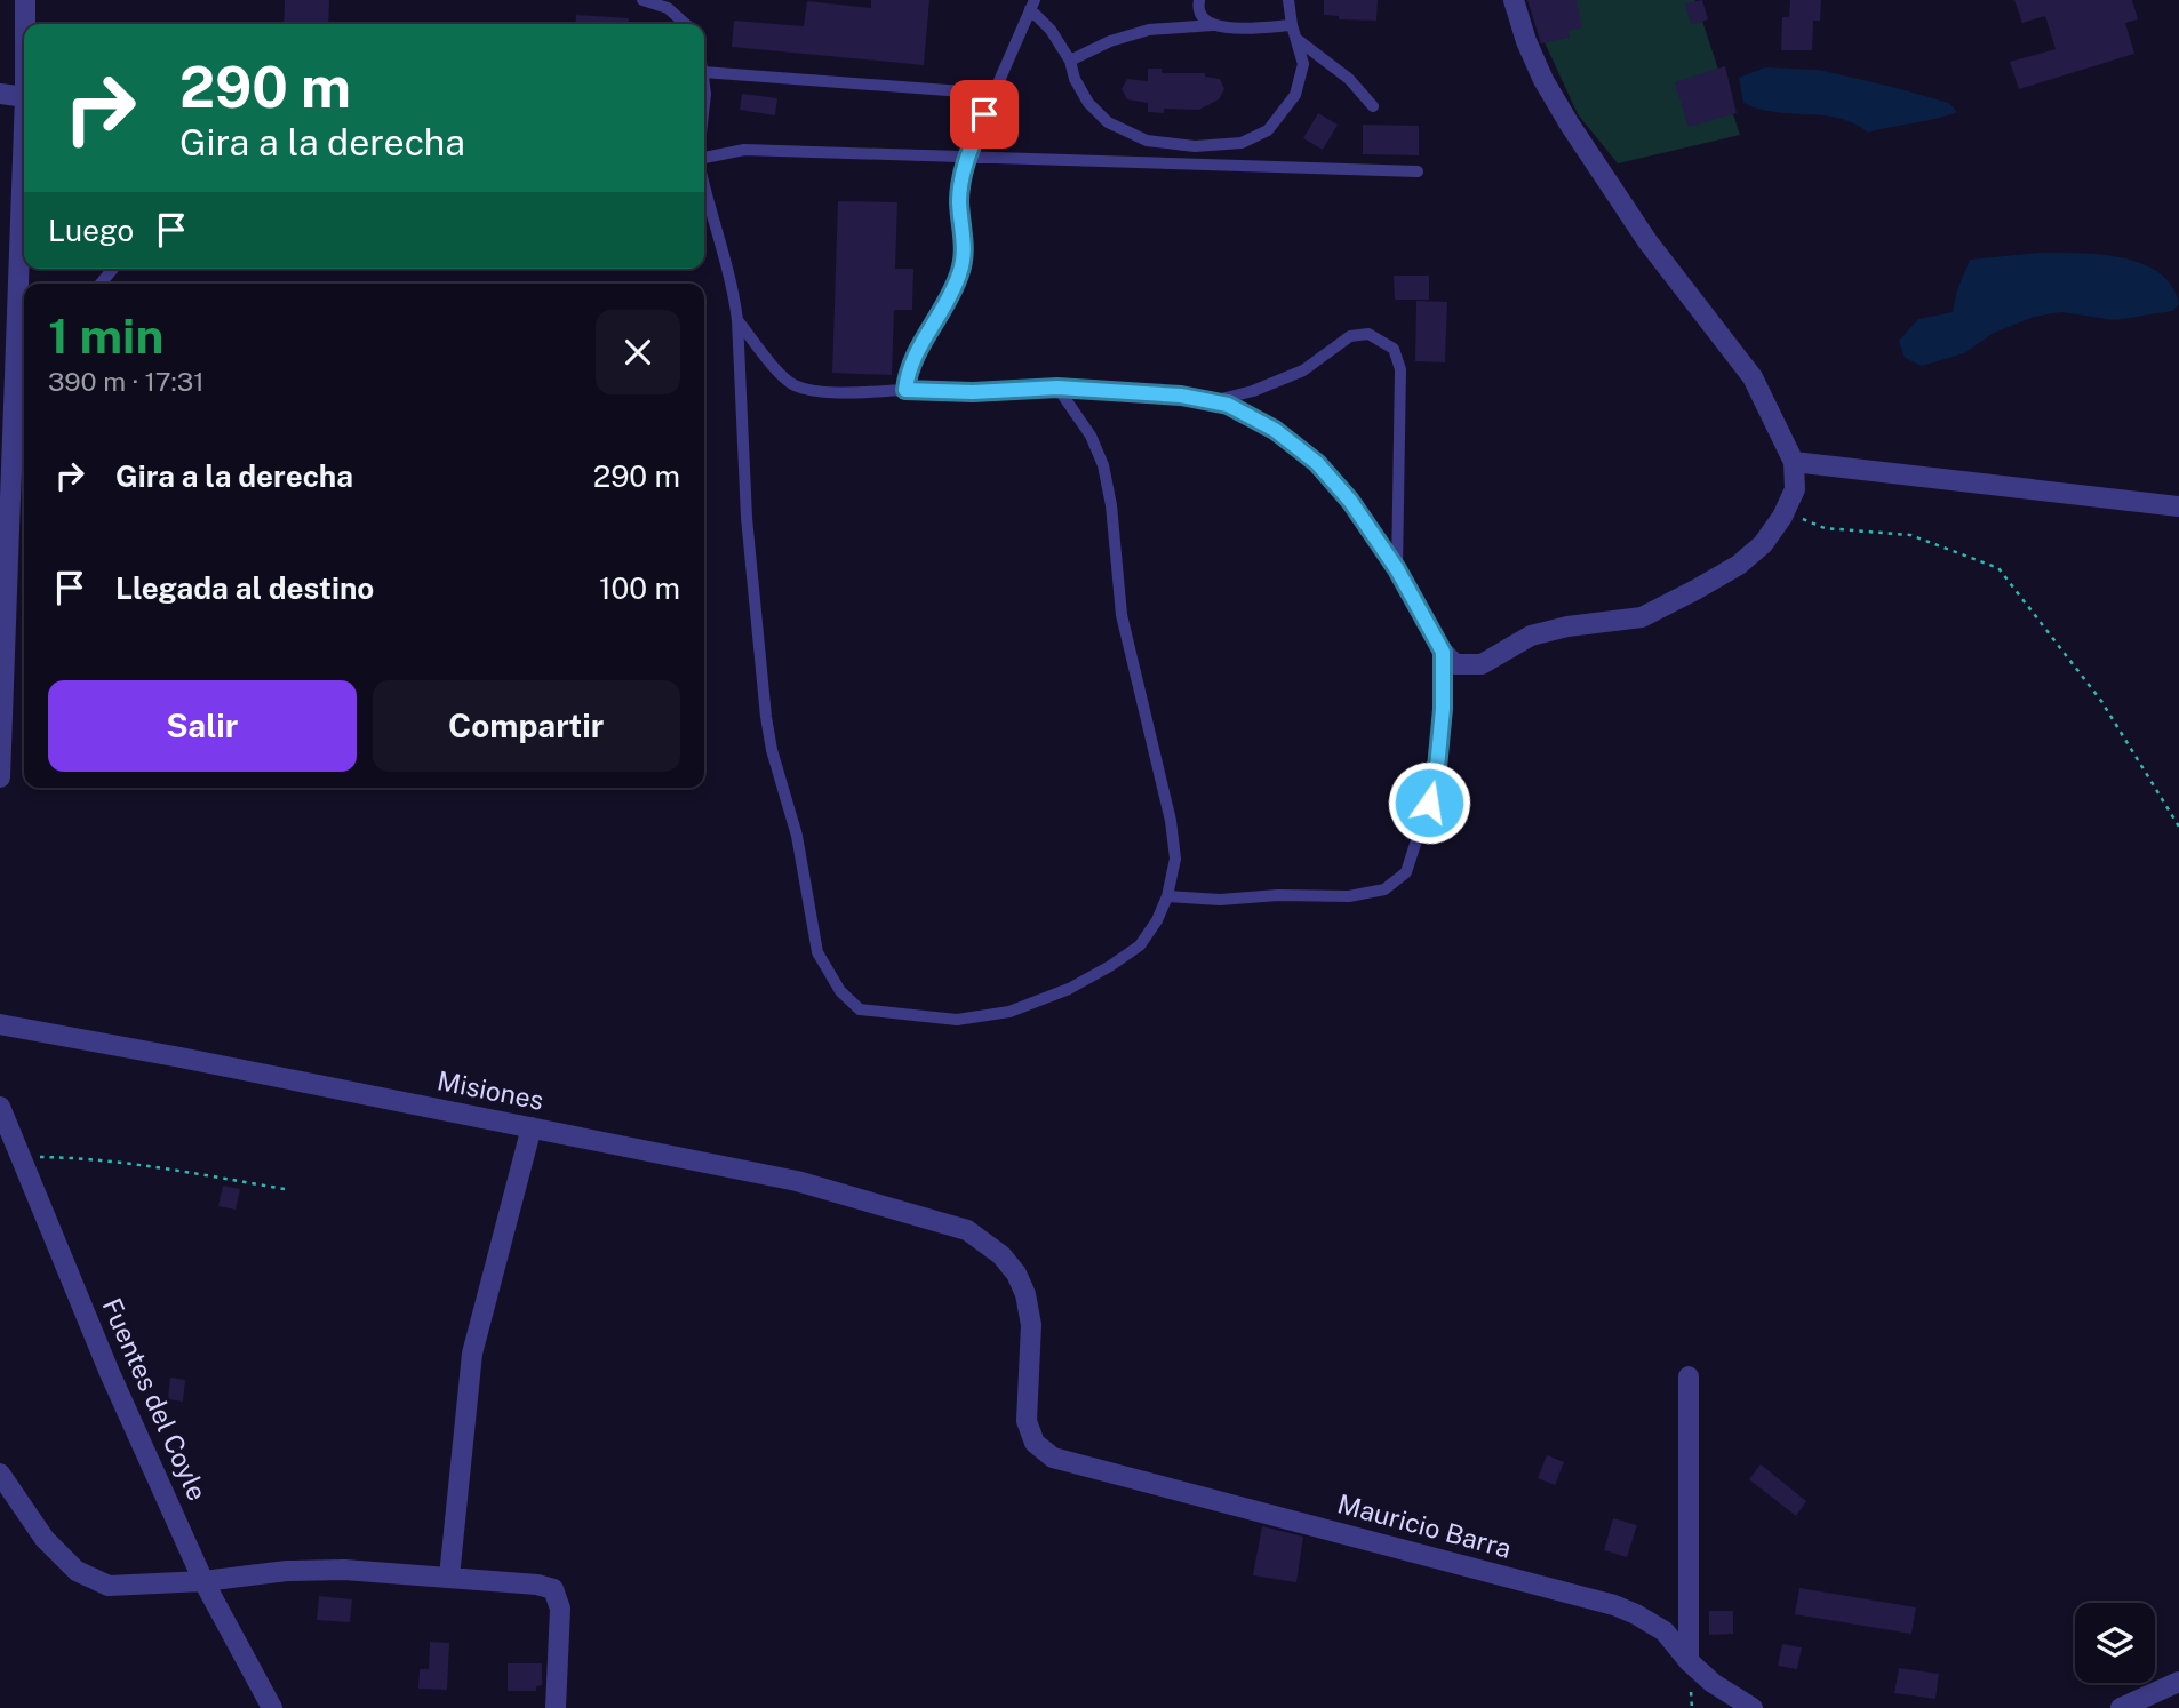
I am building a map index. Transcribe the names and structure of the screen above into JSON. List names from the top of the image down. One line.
{"streets":{"street":["Misiones","Fuentes del Coyle","Mauricio Barra"]},"crossings":[["Misiones","Mauricio Barra"]],"page":{"turn":["290 m","Gira a la derecha"],"then":"Luego","heading":["1 min","390 m · 17:31"],"list":[{"name":"Gira a la derecha","value":"290 m"},{"name":"Llegada al destino","value":"100 m"}],"buttons":["Salir","Compartir"]}}
